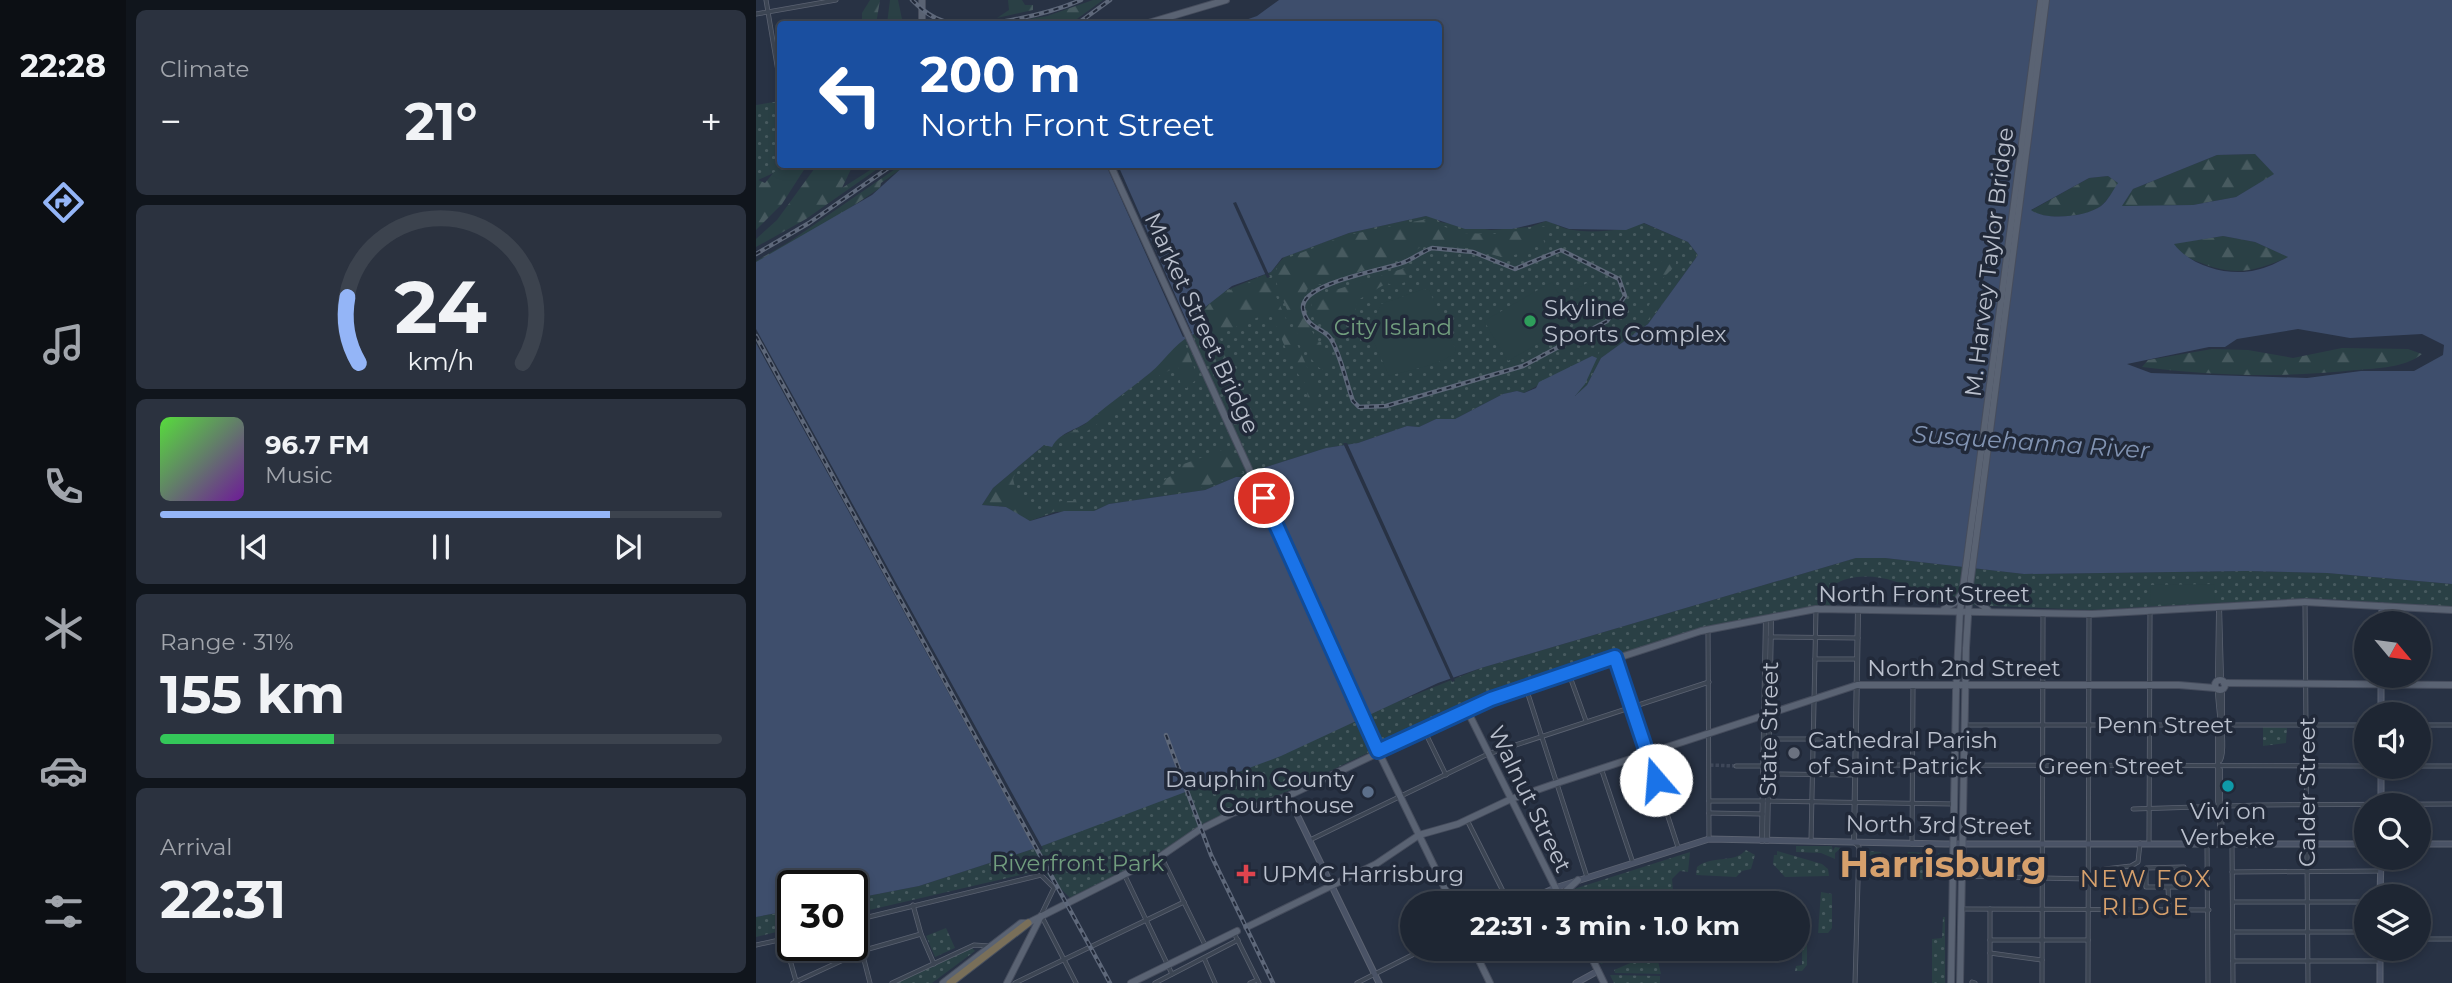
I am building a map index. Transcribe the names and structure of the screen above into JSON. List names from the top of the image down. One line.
{"streets":{"main road":["M. Harvey Taylor Bridge","Market Street Bridge","North Front Street","North 2nd Street","Walnut Street","North 3rd Street"],"street":["Penn Street","State Street","Green Street","Calder Street"]},"crossings":[["M. Harvey Taylor Bridge","North Front Street"],["Market Street Bridge","North Front Street"],["Market Street Bridge","North 2nd Street"],["North Front Street","State Street"],["North Front Street","Calder Street"],["North Front Street","Walnut Street"],["North 2nd Street","State Street"],["North 2nd Street","Calder Street"],["North 2nd Street","Walnut Street"],["Penn Street","Calder Street"],["State Street","North 3rd Street"],["Green Street","Calder Street"],["Calder Street","North 3rd Street"],["Walnut Street","North 3rd Street"]],"districts":["Harrisburg","NEW FOX RIDGE"],"water":["Susquehanna River"],"parks":["City Island","Riverfront Park"],"places":{"other":["Skyline Sports Complex","Cathedral Parish of Saint Patrick","Vivi on Verbeke","Dauphin County Courthouse"],"health":["UPMC Harrisburg"]},"north":"bottom right","page":{"tabs":"22:28","tile":["Climate",["Range · 31%","155 km"],["Arrival","22:31"]],"turn":["200 m","North Front Street"],"heat":["−","21°","+"],"song":["96.7 FM","Music"],"limit":"30","trip":"22:31 · 3 min · 1.0 km","gauge":["24","km/h"]}}
